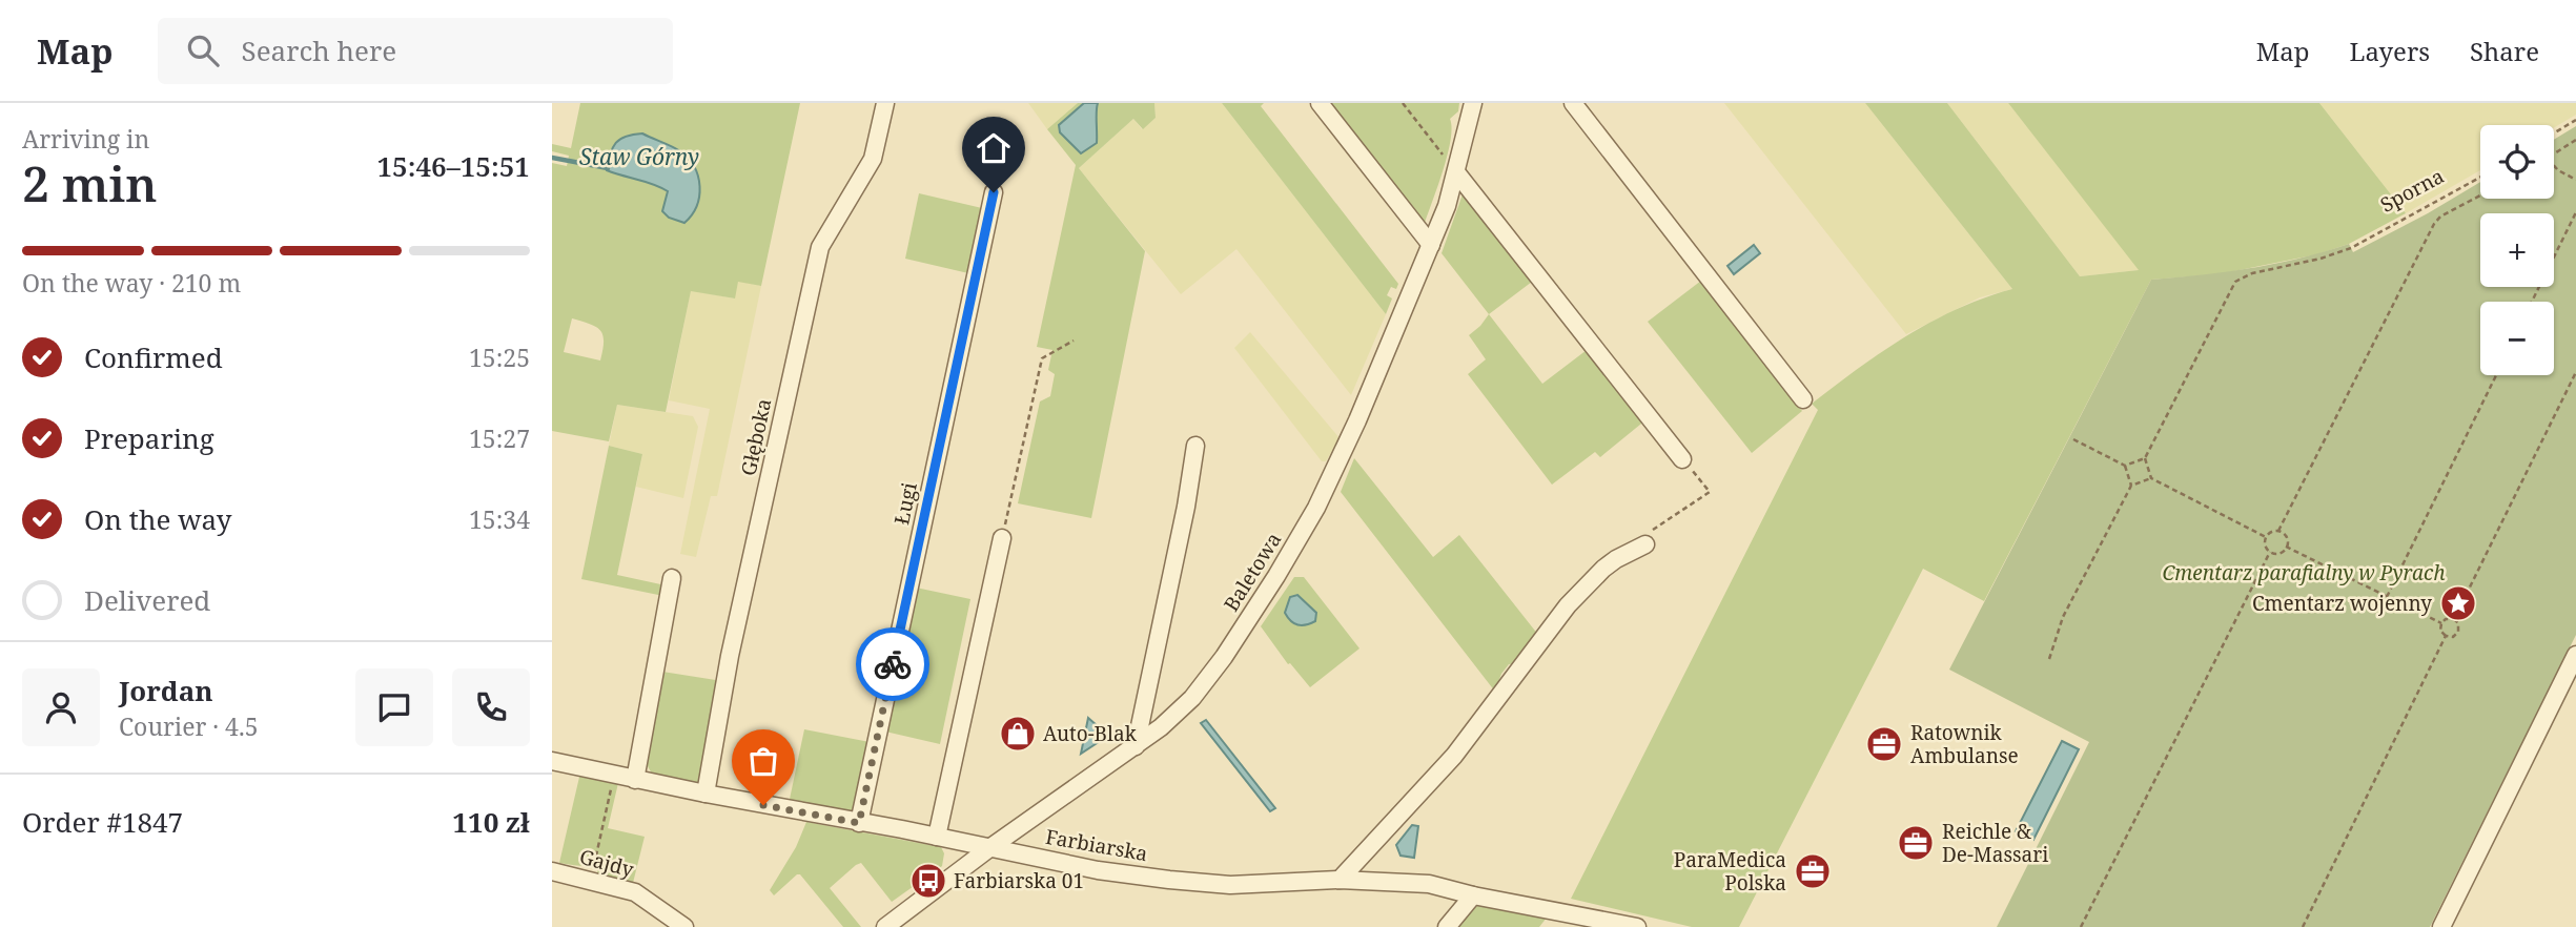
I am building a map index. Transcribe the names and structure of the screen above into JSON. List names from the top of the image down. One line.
{"streets":{"street":["Głęboka","Ługi","Baletowa","Farbiarska","Gajdy"],"path":["Sporna"]},"crossings":[["Głęboka","Farbiarska"],["Ługi","Farbiarska"],["Baletowa","Farbiarska"]],"water":["Staw Górny"],"parks":["Cmentarz parafialny w Pyrach"],"places":{"place":["Cmentarz wojenny"],"shop":["Auto-Blak"],"office":["Ratownik Ambulanse","Reichle & De-Massari","ParaMedica Polska"],"bus stop":["Farbiarska 01"]},"page":{"header":"Map","search":"Search here","nav":["Map","Layers","Share"],"heading":["2 min","Arriving in","15:46–15:51"],"panel":["Jordan","Courier · 4.5","Order #1847","110 zł"],"map_buttons":["+","−"],"bar":"On the way · 210 m","list":[["Confirmed","15:25"],["Preparing","15:27"],["On the way","15:34"],"Delivered"]}}
